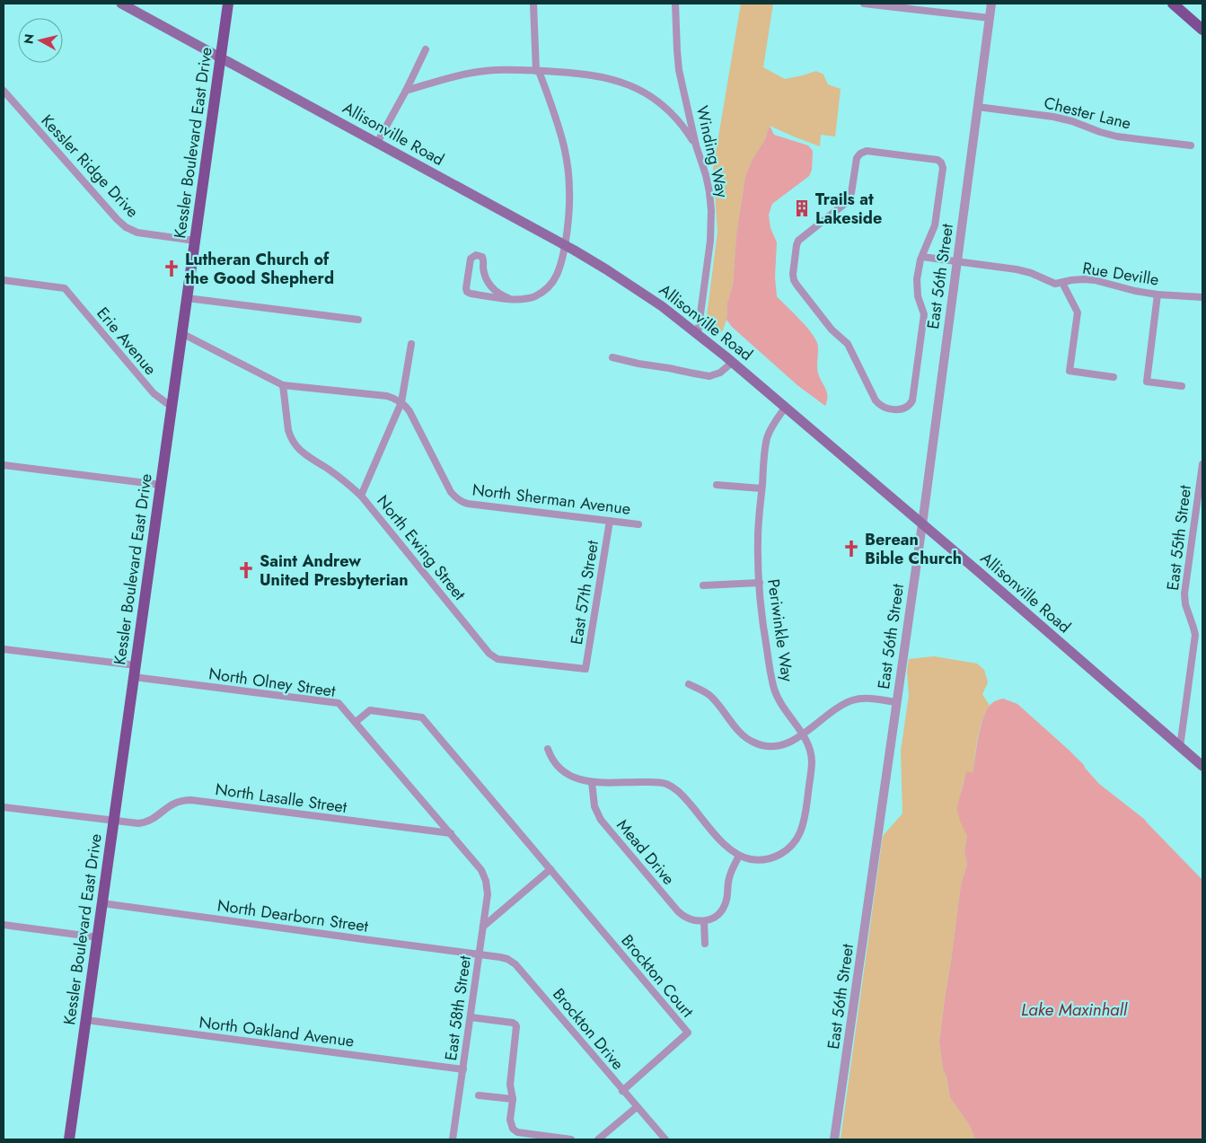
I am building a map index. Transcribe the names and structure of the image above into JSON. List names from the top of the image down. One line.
{"streets":{"main road":["Allisonville Road","Kessler Boulevard East Drive"],"street":["Chester Lane","Winding Way","Kessler Ridge Drive","Rue Deville","East 56th Street","Erie Avenue","North Sherman Avenue","East 55th Street","North Ewing Street","East 57th Street","Periwinkle Way","North Olney Street","North Lasalle Street","Mead Drive","North Dearborn Street","Brockton Court","East 58th Street","Brockton Drive","North Oakland Avenue"]},"crossings":[["Chester Lane","East 56th Street"],["Allisonville Road","Kessler Boulevard East Drive"],["Allisonville Road","Winding Way"],["Allisonville Road","East 56th Street"],["Allisonville Road","East 55th Street"],["Allisonville Road","Periwinkle Way"],["Kessler Boulevard East Drive","Kessler Ridge Drive"],["Kessler Boulevard East Drive","Erie Avenue"],["Kessler Boulevard East Drive","North Olney Street"],["Kessler Boulevard East Drive","North Lasalle Street"],["Kessler Boulevard East Drive","North Dearborn Street"],["Kessler Boulevard East Drive","North Oakland Avenue"],["Rue Deville","East 56th Street"],["North Sherman Avenue","East 57th Street"],["North Ewing Street","East 57th Street"],["North Olney Street","Brockton Court"],["North Lasalle Street","East 58th Street"],["North Dearborn Street","East 58th Street"],["North Dearborn Street","Brockton Drive"],["Brockton Court","Brockton Drive"],["East 58th Street","Brockton Drive"],["East 58th Street","North Oakland Avenue"]],"water":["Lake Maxinhall"],"places":{"building":["Trails at Lakeside"],"church":["Lutheran Church of the Good Shepherd","Berean Bible Church","Saint Andrew United Presbyterian"]},"north":"left"}
